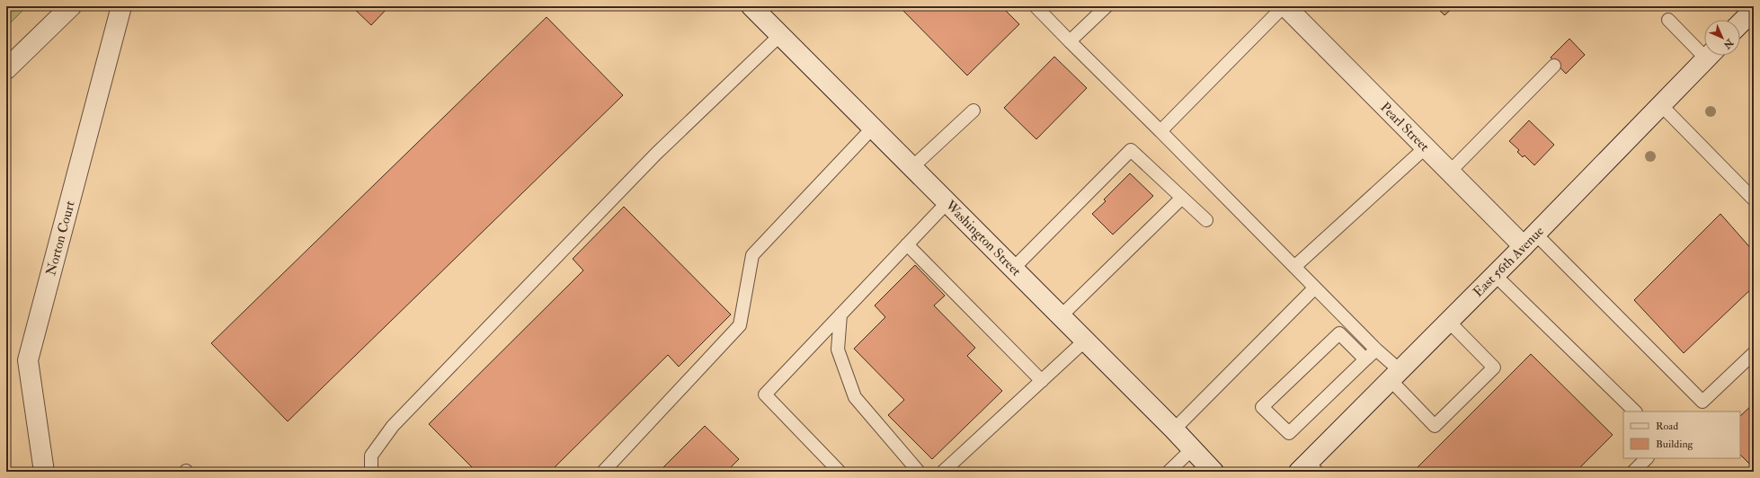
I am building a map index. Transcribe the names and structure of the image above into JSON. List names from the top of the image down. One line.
{"streets":{"street":["Pearl Street","Norton Court","Washington Street","East 56th Avenue"]},"crossings":[["Pearl Street","East 56th Avenue"]],"legend":["Road","Building"],"north":"bottom right"}
